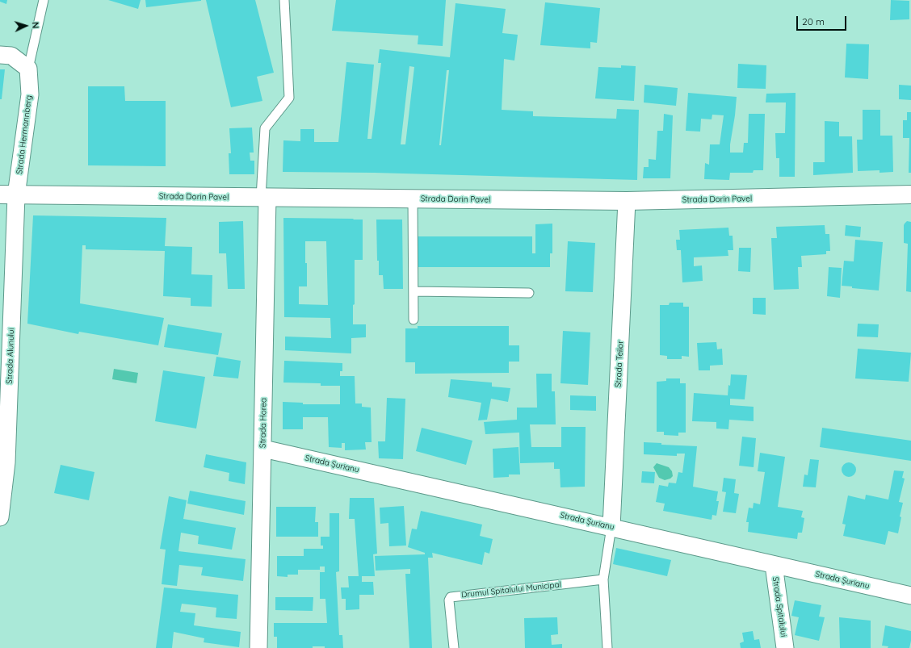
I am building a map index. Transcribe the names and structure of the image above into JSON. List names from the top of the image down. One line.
{"streets":{"main road":["Strada Dorin Pavel"],"street":["Strada Hermannberg","Strada Alunului","Strada Teilor","Strada Horea","Strada Șurianu","Strada Spitalului"],"lane":["Drumul Spitalului Municipal"]},"crossings":[["Strada Hermannberg","Strada Dorin Pavel"],["Strada Hermannberg","Strada Alunului"],["Strada Dorin Pavel","Strada Alunului"],["Strada Dorin Pavel","Strada Teilor"],["Strada Dorin Pavel","Strada Horea"],["Strada Teilor","Strada Șurianu"],["Strada Horea","Strada Șurianu"],["Strada Șurianu","Strada Spitalului"]],"scale_bar":"20 m","north":"right"}
